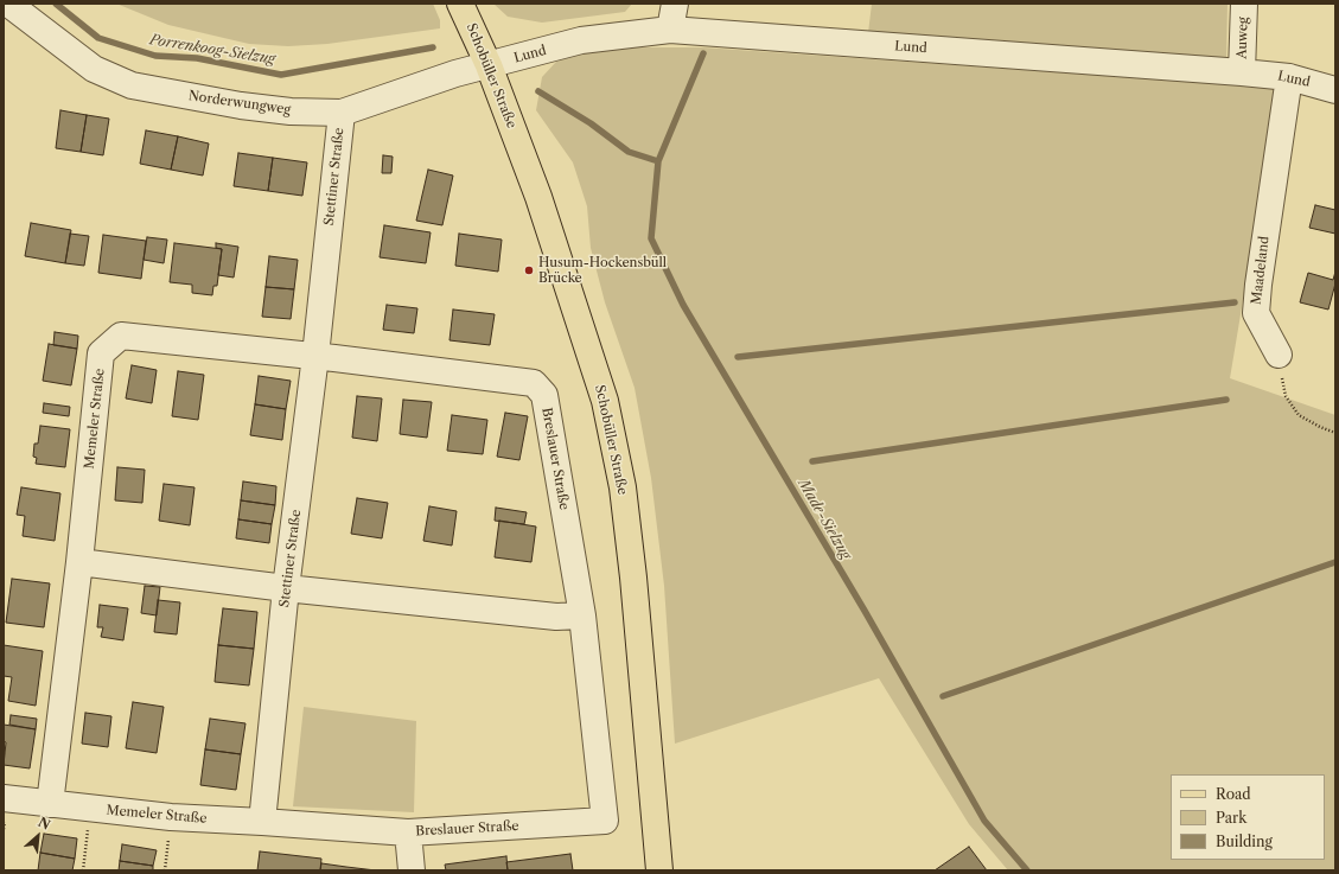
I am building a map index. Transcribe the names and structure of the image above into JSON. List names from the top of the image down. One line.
{"streets":{"main road":["Schobüller Straße"],"street":["Auweg","Lund","Norderwungweg","Stettiner Straße","Maadeland","Memeler Straße","Breslauer Straße"]},"crossings":[["Auweg","Lund"],["Lund","Schobüller Straße"],["Lund","Norderwungweg"],["Lund","Maadeland"],["Schobüller Straße","Norderwungweg"],["Norderwungweg","Stettiner Straße"],["Stettiner Straße","Memeler Straße"],["Stettiner Straße","Breslauer Straße"],["Memeler Straße","Breslauer Straße"]],"water":["Porrenkoog-Sielzug","Made-Sielzug"],"places":["Husum-Hockensbüll Brücke"],"legend":["Road","Park","Building"],"north":"top right"}
